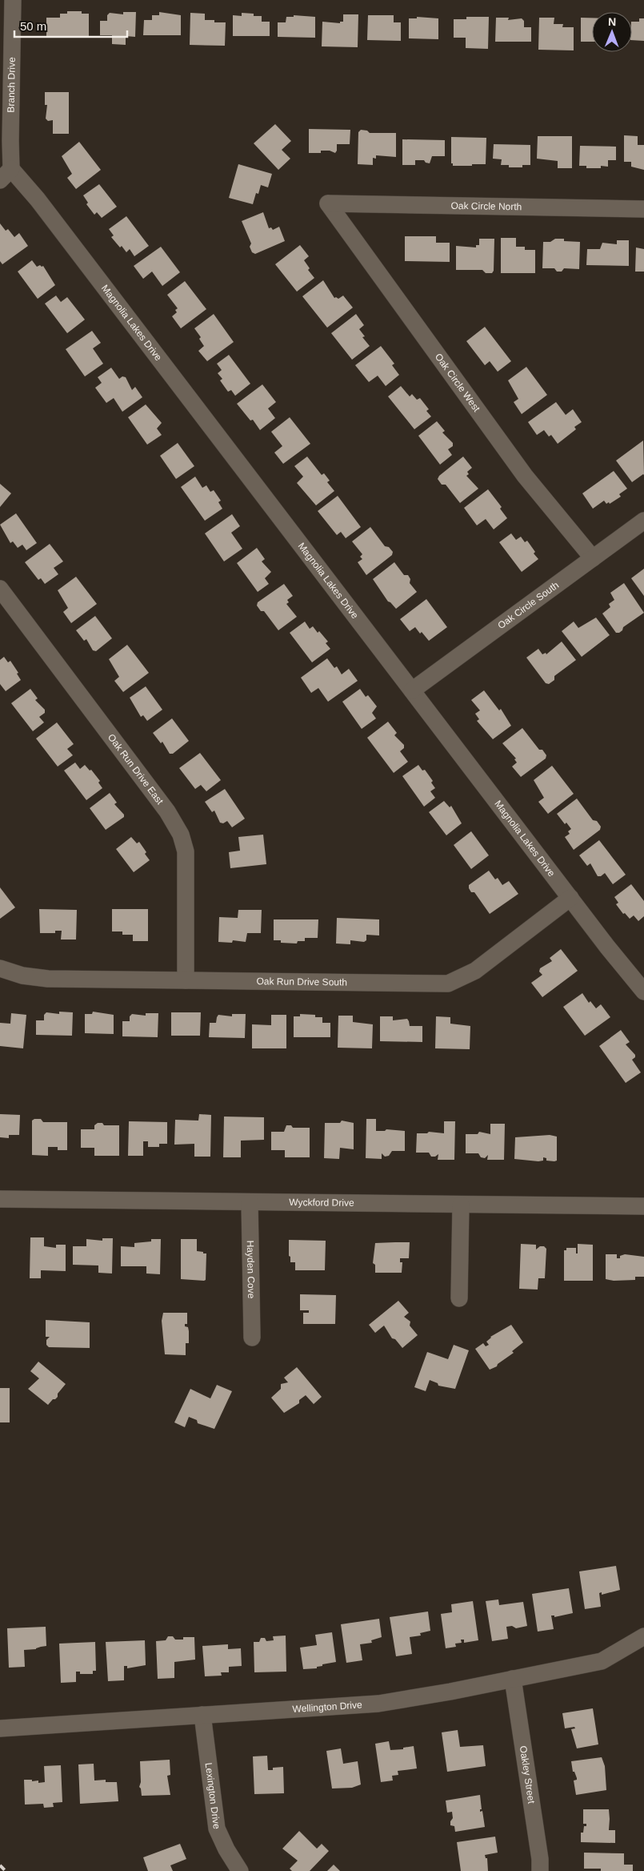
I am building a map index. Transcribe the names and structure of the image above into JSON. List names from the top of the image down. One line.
{"streets":{"street":["Branch Drive","Oak Circle North","Magnolia Lakes Drive","Oak Circle West","Oak Circle South","Oak Run Drive East","Oak Run Drive South","Wyckford Drive","Hayden Cove","Wellington Drive","Oakley Street","Lexington Drive"]},"crossings":[["Branch Drive","Magnolia Lakes Drive"],["Oak Circle North","Oak Circle West"],["Magnolia Lakes Drive","Oak Circle South"],["Magnolia Lakes Drive","Oak Run Drive South"],["Oak Circle West","Oak Circle South"],["Oak Run Drive East","Oak Run Drive South"],["Wyckford Drive","Hayden Cove"],["Wellington Drive","Oakley Street"],["Wellington Drive","Lexington Drive"]],"scale_bar":"50 m","north":"top"}
